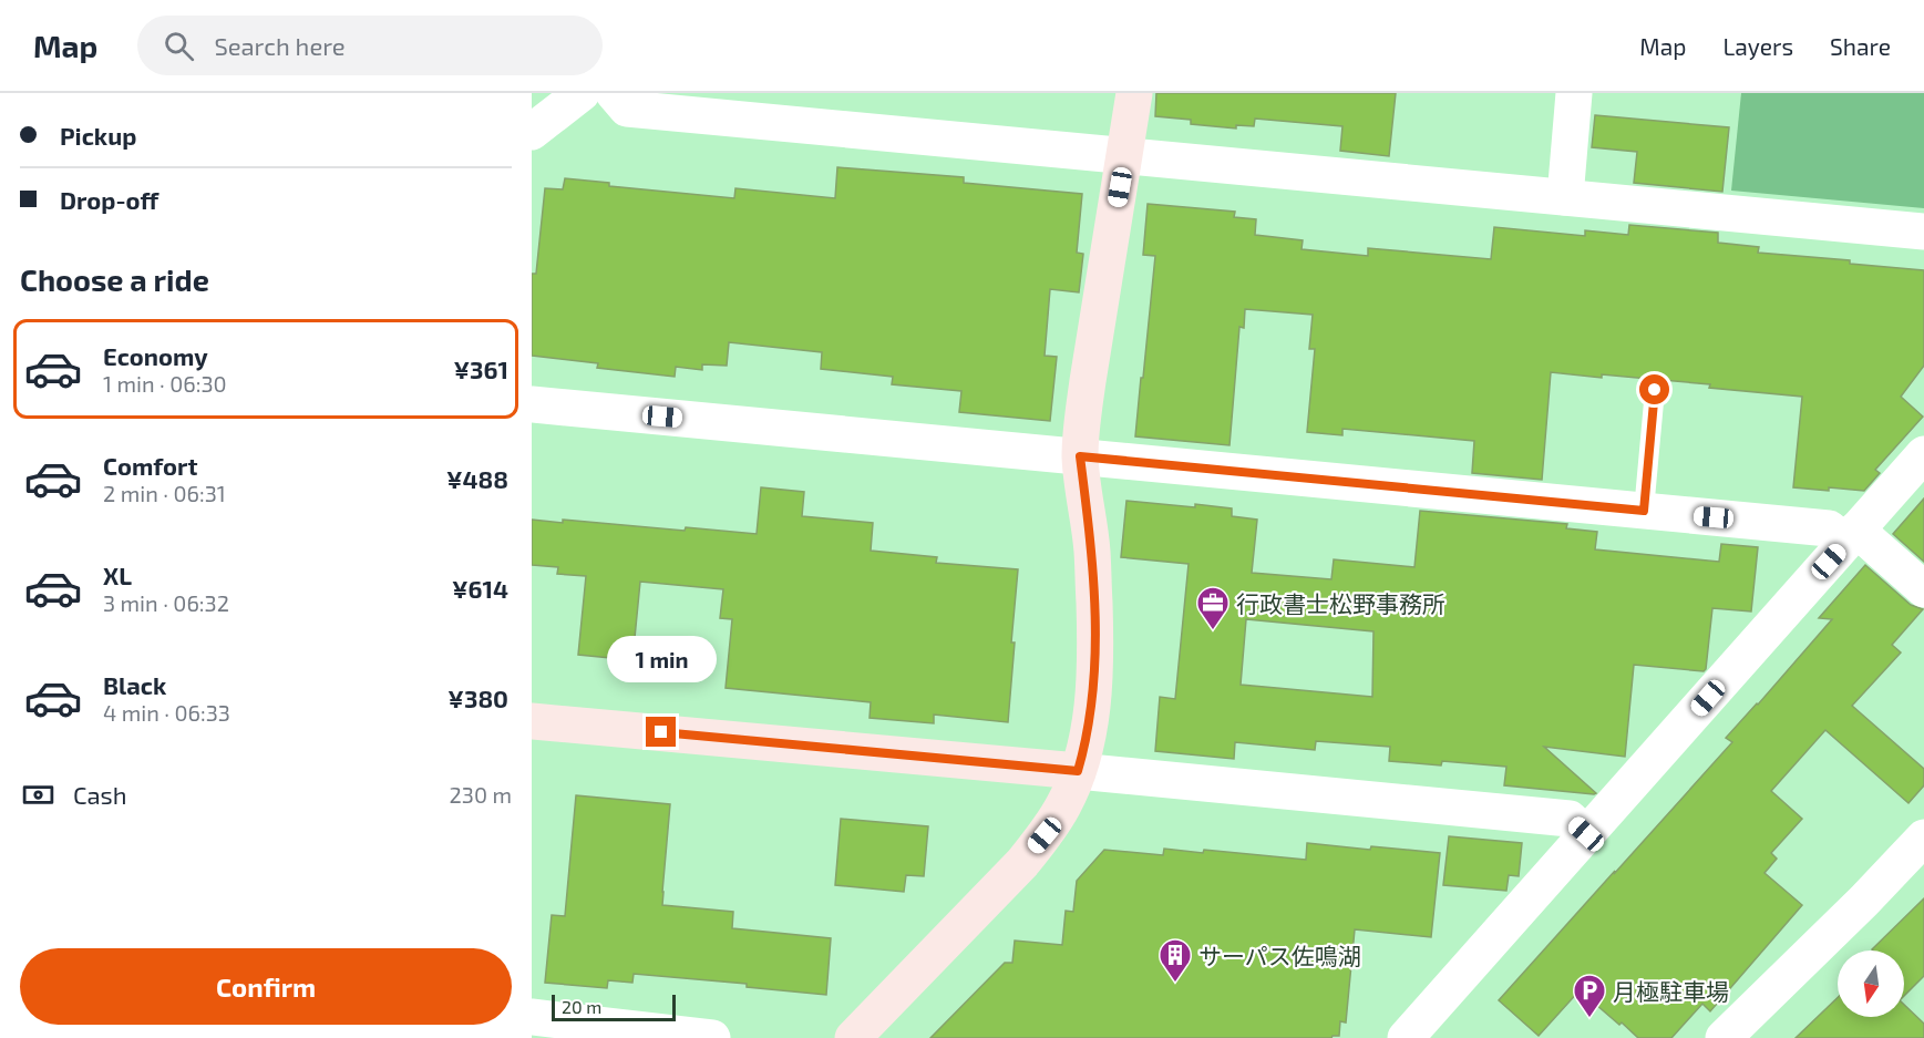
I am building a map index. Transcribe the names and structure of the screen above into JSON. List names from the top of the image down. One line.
{"places":{"office":["行政書士松野事務所"],"building":["サーパス佐鳴湖"],"parking":["月極駐車場"]},"scale_bar":"20 m","north":"bottom","page":{"header":"Map","search":"Search here","nav":["Map","Layers","Share"],"banner":["Pickup","Drop-off"],"heading":"Choose a ride","list":[{"name":"Economy","note":"1 min · 06:30","value":"¥361"},{"name":"Comfort","note":"2 min · 06:31","value":"¥488"},{"name":"XL","note":"3 min · 06:32","value":"¥614"},{"name":"Black","note":"4 min · 06:33","value":"¥380"}],"bubble":"1 min","pay":["Cash","230 m"],"buttons":"Confirm","scale":"20 m"}}
